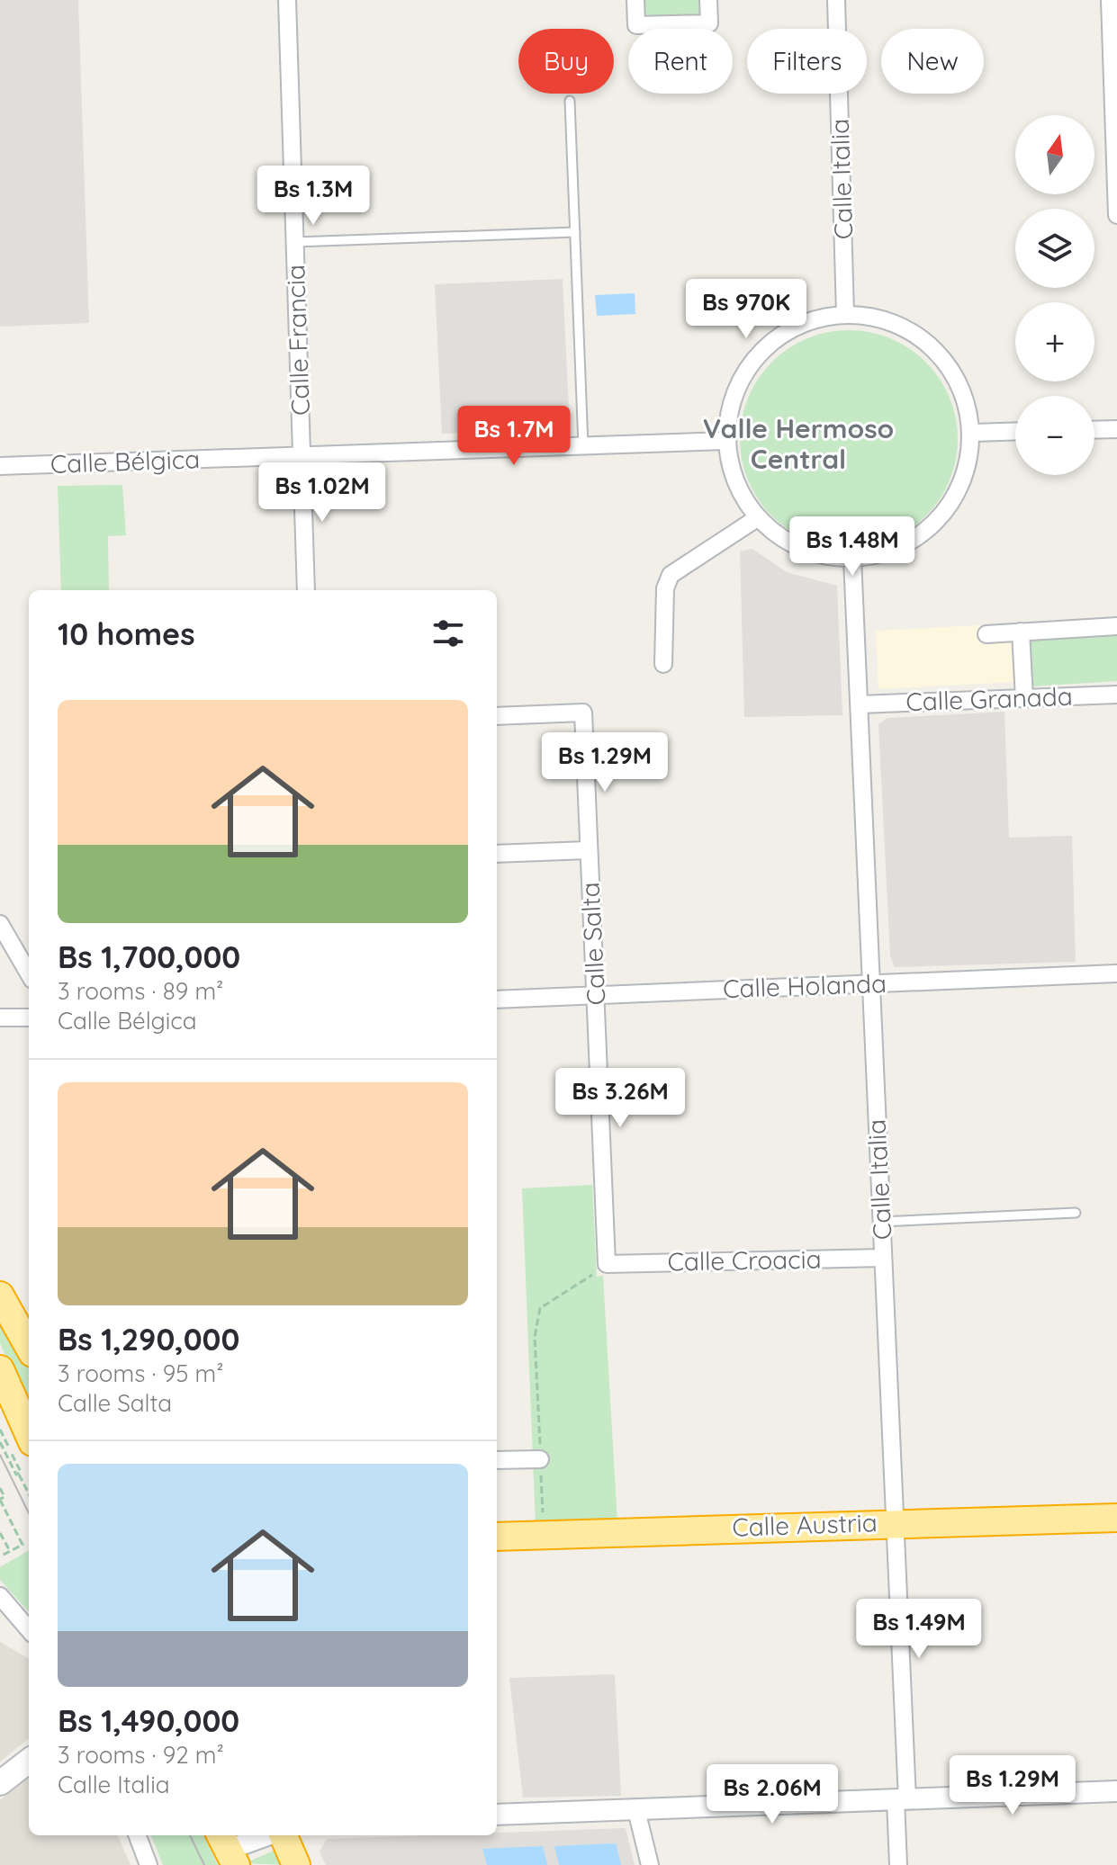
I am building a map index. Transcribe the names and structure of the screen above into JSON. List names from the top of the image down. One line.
{"streets":{"highway":["Calle Austria"],"street":["Calle Italia","Calle Francia","Calle Bélgica","Calle Granada","Calle Salta","Calle Holanda","Calle Croacia"]},"crossings":[["Calle Italia","Calle Bélgica"],["Calle Italia","Calle Granada"],["Calle Italia","Calle Holanda"],["Calle Italia","Calle Croacia"],["Calle Italia","Calle Austria"],["Calle Francia","Calle Bélgica"],["Calle Salta","Calle Holanda"],["Calle Salta","Calle Croacia"]],"districts":["Valle Hermoso Central"],"north":"top","page":{"chip":["Buy","Rent","Filters","New"],"map_buttons":["+","−"],"price":["Bs 1.3M","Bs 970K","Bs 1.7M","Bs 1.02M","Bs 1.48M","Bs 1.29M","Bs 3.26M","Bs 1.49M","Bs 1.29M","Bs 2.06M"],"heading":"10 homes","list":[{"name":"Bs 1,700,000","note":"3 rooms · 89 m² · Calle Bélgica"},{"name":"Bs 1,290,000","note":"3 rooms · 95 m² · Calle Salta"},{"name":"Bs 1,490,000","note":"3 rooms · 92 m² · Calle Italia"}]}}
